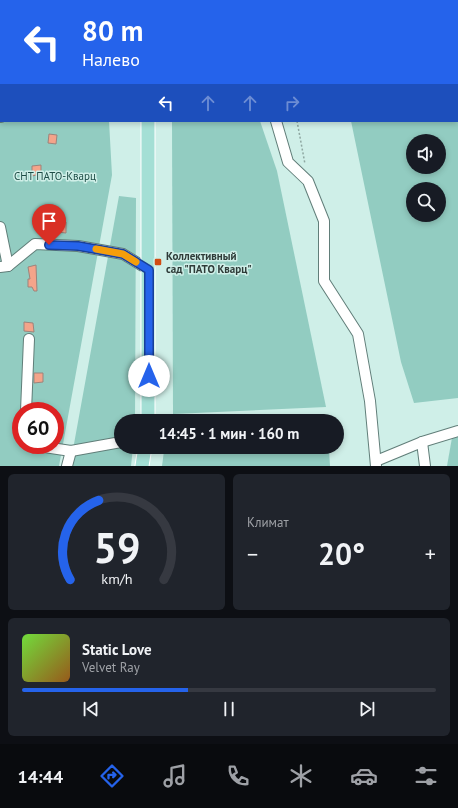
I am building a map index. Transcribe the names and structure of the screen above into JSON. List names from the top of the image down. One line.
{"parks":["СНТ ПАТО-Кварц"],"places":{"transit":["Коллективный сад \"ПАТО Кварц\""]},"page":{"turn":["80 m","Налево"],"limit":"60","trip":"14:45 · 1 мин · 160 m","tile":"Климат","heat":["−","20°","+"],"song":["Static Love","Velvet Ray"],"tabs":"14:44","gauge":["59","km/h"]}}
